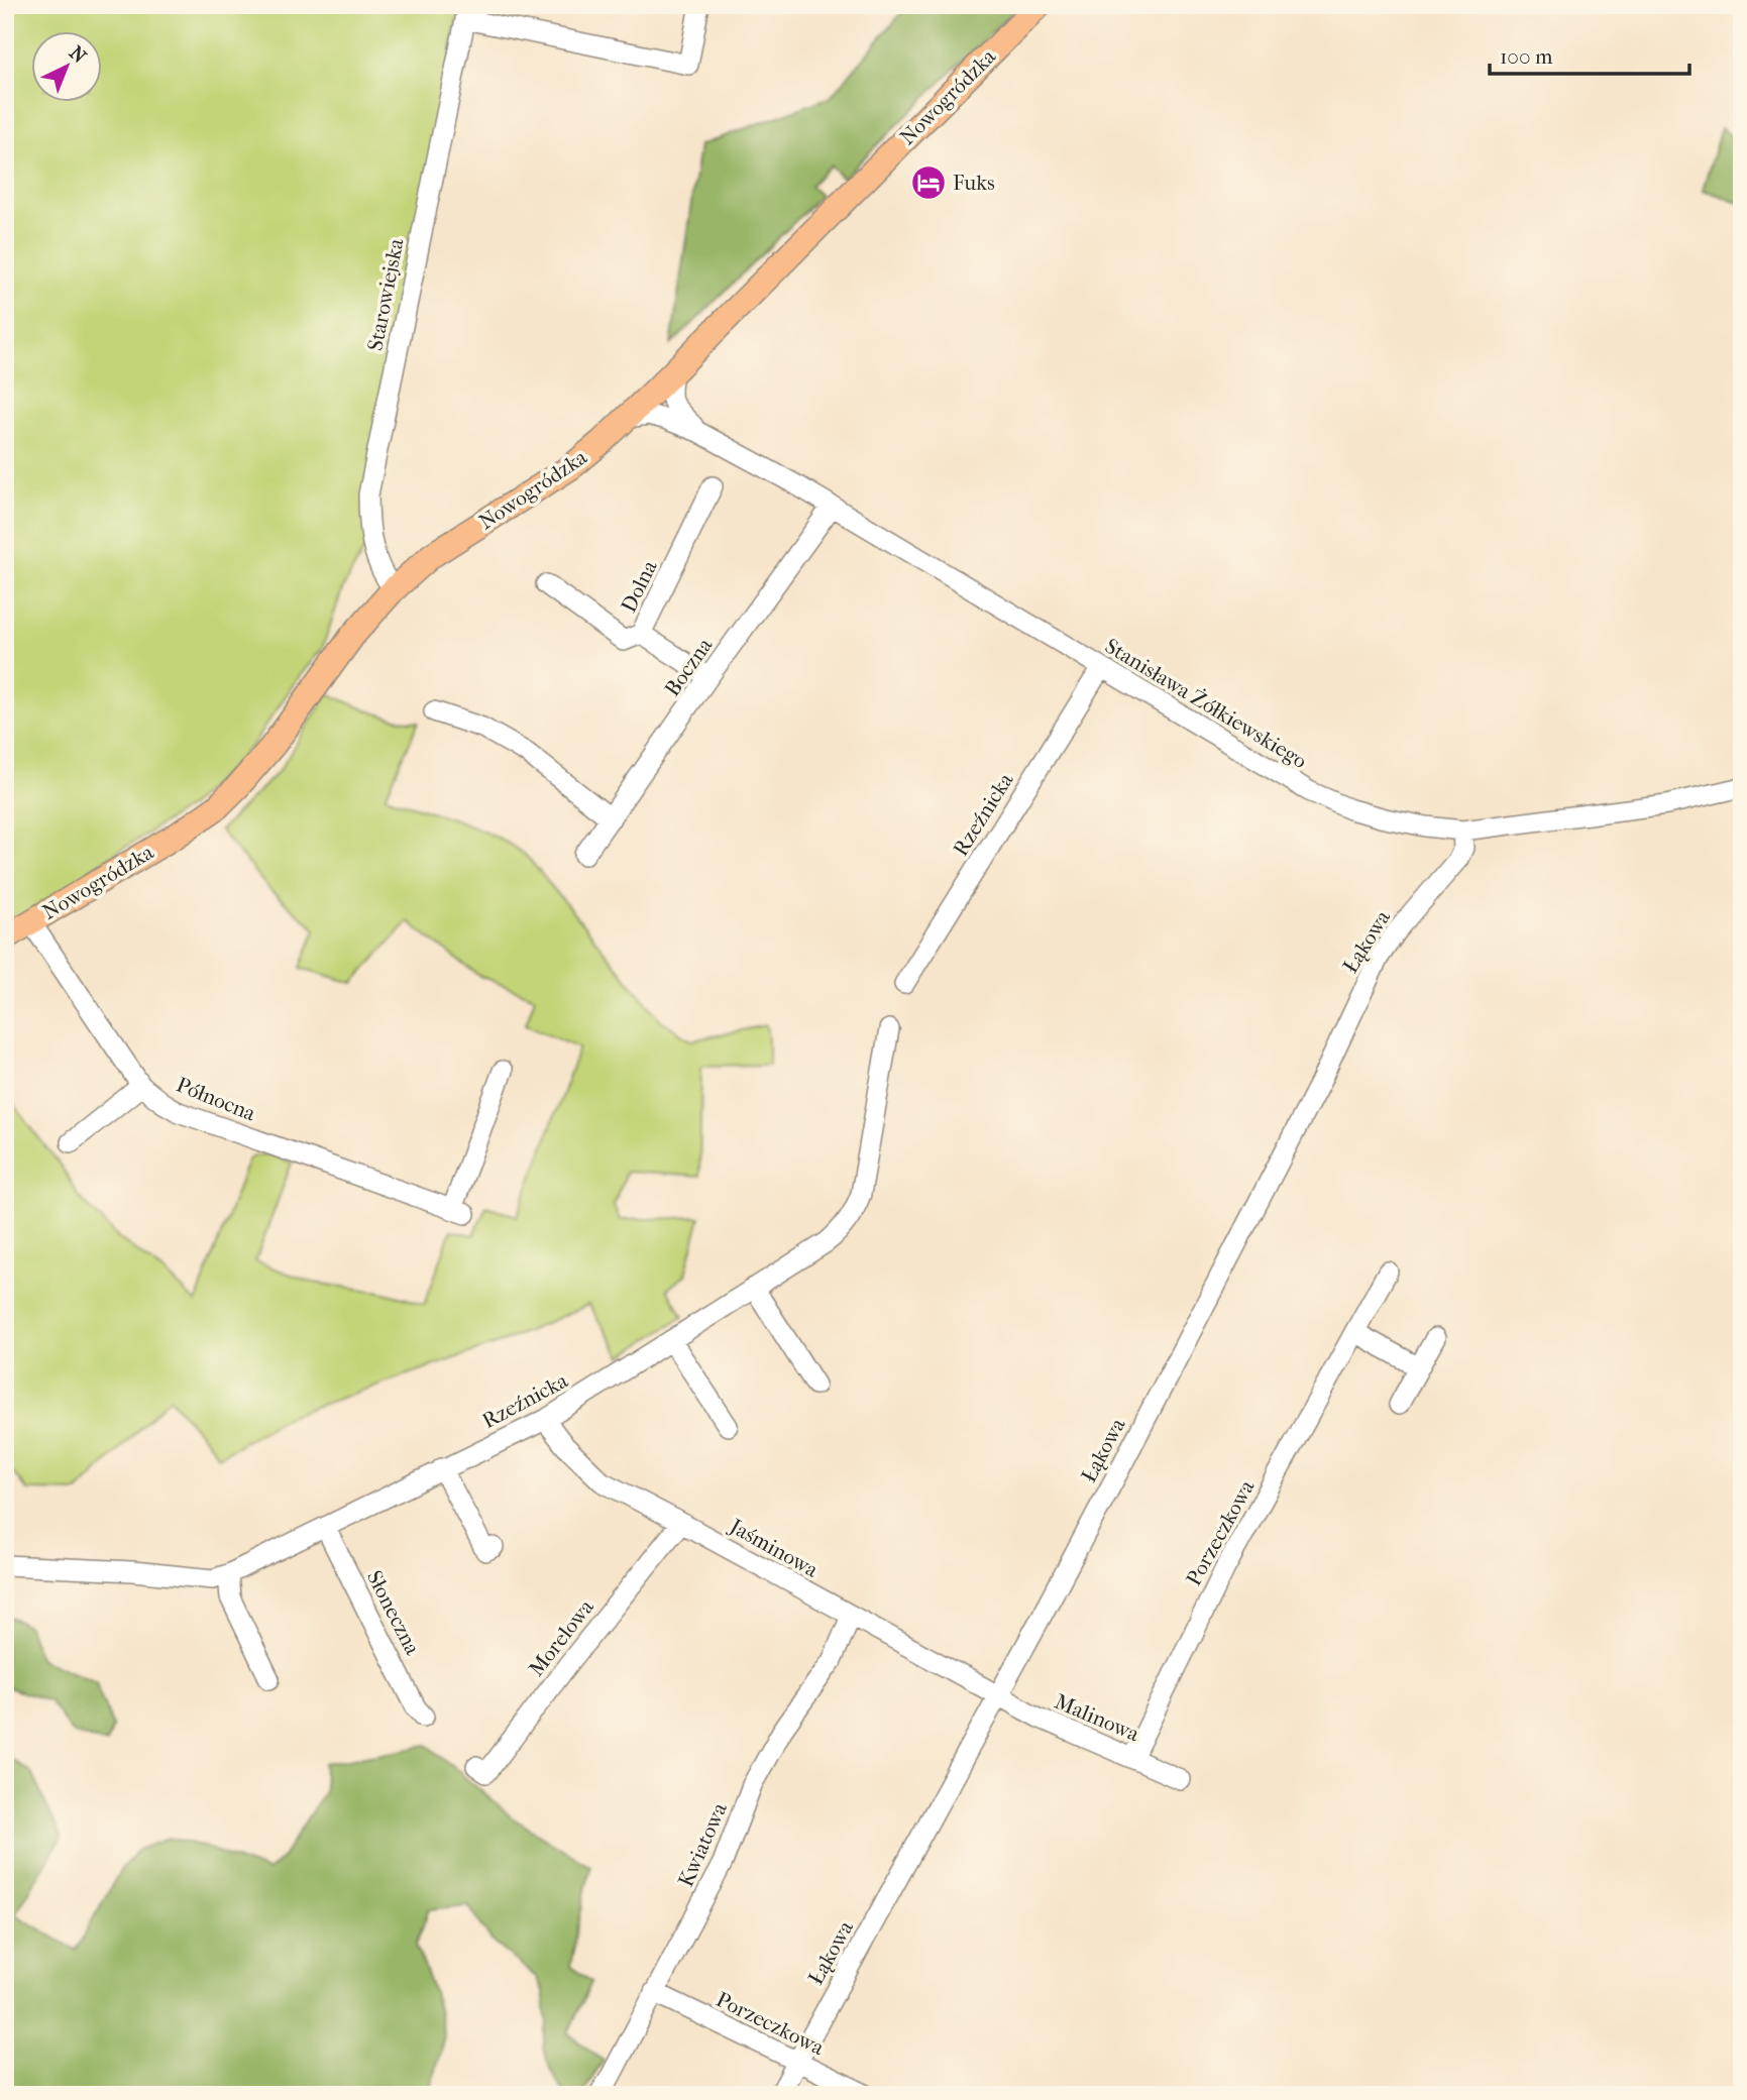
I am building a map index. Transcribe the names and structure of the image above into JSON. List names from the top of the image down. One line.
{"streets":{"main road":["Nowogródzka"],"street":["Starowiejska","Dolna","Boczna","Stanisława Żółkiewskiego","Rzeźnicka","Łąkowa","Północna","Porzeczkowa","Jaśminowa","Słoneczna","Morelowa","Malinowa","Kwiatowa"]},"crossings":[["Nowogródzka","Starowiejska"],["Nowogródzka","Stanisława Żółkiewskiego"],["Nowogródzka","Północna"],["Dolna","Boczna"],["Boczna","Stanisława Żółkiewskiego"],["Stanisława Żółkiewskiego","Rzeźnicka"],["Stanisława Żółkiewskiego","Łąkowa"],["Rzeźnicka","Jaśminowa"],["Rzeźnicka","Słoneczna"],["Łąkowa","Porzeczkowa"],["Łąkowa","Jaśminowa"],["Łąkowa","Malinowa"],["Porzeczkowa","Malinowa"],["Porzeczkowa","Kwiatowa"],["Jaśminowa","Morelowa"],["Jaśminowa","Malinowa"],["Jaśminowa","Kwiatowa"]],"places":{"hotel":["Fuks"]},"scale_bar":"100 m","north":"top right"}
